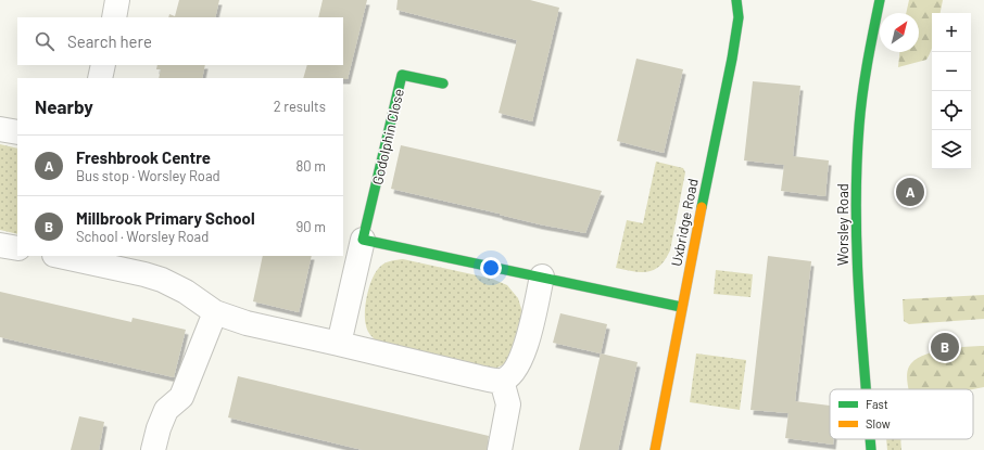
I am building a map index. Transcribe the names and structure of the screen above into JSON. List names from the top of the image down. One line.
{"streets":{"street":["Godolphin Close","Uxbridge Road","Worsley Road"]},"legend":["Fast","Slow"],"north":"top right","page":{"map_buttons":["+","−"],"search":"Search here","heading":["Nearby","2 results"],"list":[{"mark":"A","name":"Freshbrook Centre","note":"Bus stop · Worsley Road","value":"80 m"},{"mark":"B","name":"Millbrook Primary School","note":"School · Worsley Road","value":"90 m"}],"pins":["A","B"]}}
